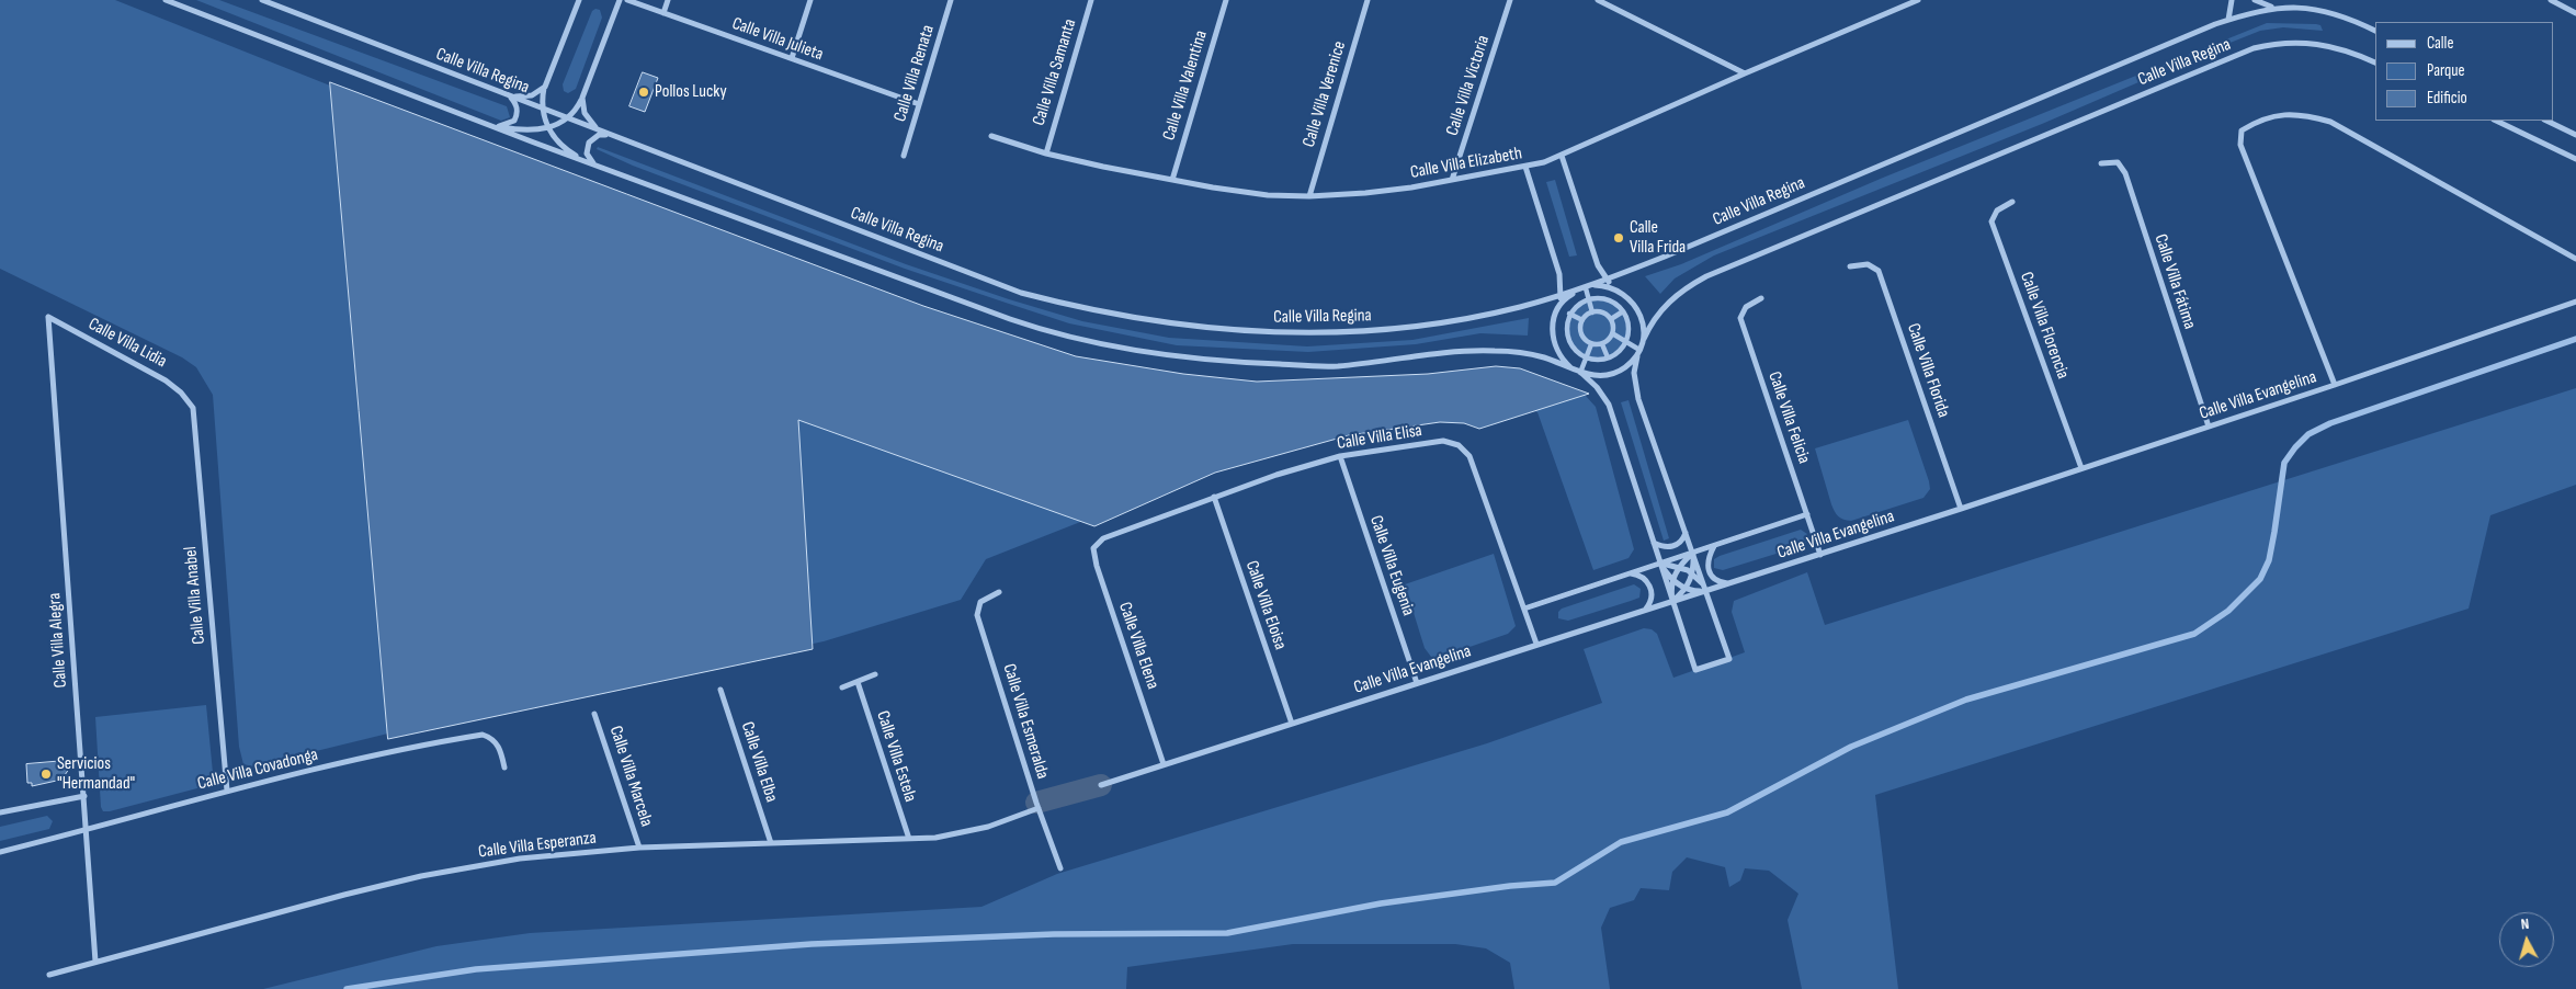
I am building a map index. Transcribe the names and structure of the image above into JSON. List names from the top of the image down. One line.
{"streets":{"street":["Calle Villa Julieta","Calle Villa Regina","Calle Villa Samanta","Calle Villa Renata","Calle Villa Valentina","Calle Villa Victoria","Calle Villa Verenice","Calle Villa Elizabeth","Calle Villa Fátima","Calle Villa Florencia","Calle Villa Lidia","Calle Villa Florida","Calle Villa Evangelina","Calle Villa Felicia","Calle Villa Elisa","Calle Villa Eugenia","Calle Villa Anabel","Calle Villa Eloisa","Calle Villa Alegra","Calle Villa Elena","Calle Villa Esmeralda","Calle Villa Estela","Calle Villa Elba","Calle Villa Covadonga","Calle Villa Marcela","Calle Villa Esperanza"]},"crossings":[["Calle Villa Julieta","Calle Villa Renata"],["Calle Villa Samanta","Calle Villa Elizabeth"],["Calle Villa Valentina","Calle Villa Elizabeth"],["Calle Villa Victoria","Calle Villa Elizabeth"],["Calle Villa Verenice","Calle Villa Elizabeth"],["Calle Villa Fátima","Calle Villa Evangelina"],["Calle Villa Florencia","Calle Villa Evangelina"],["Calle Villa Lidia","Calle Villa Anabel"],["Calle Villa Lidia","Calle Villa Alegra"],["Calle Villa Florida","Calle Villa Evangelina"],["Calle Villa Evangelina","Calle Villa Felicia"],["Calle Villa Evangelina","Calle Villa Elisa"],["Calle Villa Evangelina","Calle Villa Eugenia"],["Calle Villa Evangelina","Calle Villa Eloisa"],["Calle Villa Evangelina","Calle Villa Elena"],["Calle Villa Elisa","Calle Villa Eugenia"],["Calle Villa Elisa","Calle Villa Eloisa"],["Calle Villa Elisa","Calle Villa Elena"],["Calle Villa Anabel","Calle Villa Covadonga"],["Calle Villa Alegra","Calle Villa Covadonga"],["Calle Villa Alegra","Calle Villa Esperanza"],["Calle Villa Esmeralda","Calle Villa Esperanza"],["Calle Villa Estela","Calle Villa Esperanza"],["Calle Villa Elba","Calle Villa Esperanza"],["Calle Villa Marcela","Calle Villa Esperanza"]],"places":["Pollos Lucky","Calle Villa Frida","Servicios \"Hermandad\""],"legend":["Calle","Parque","Edificio"],"north":"top"}
